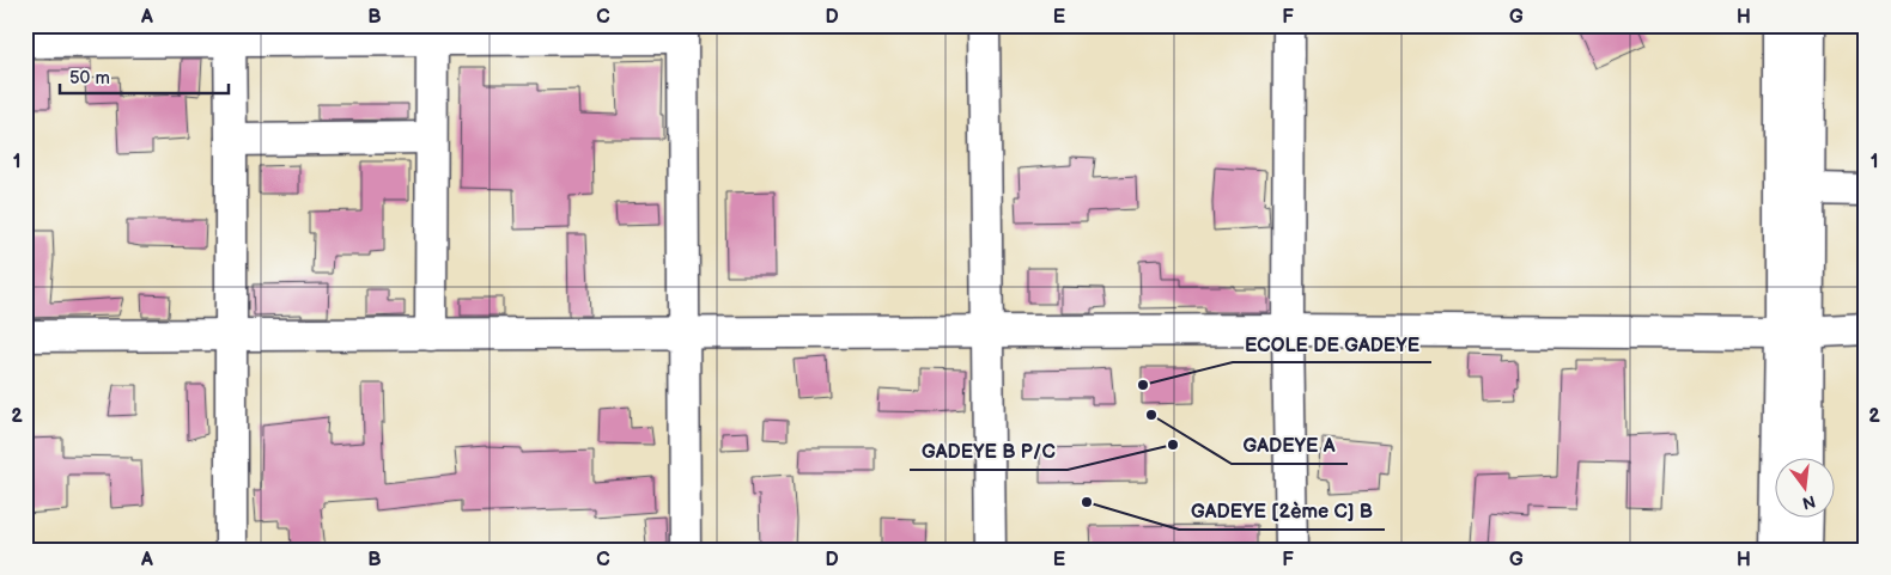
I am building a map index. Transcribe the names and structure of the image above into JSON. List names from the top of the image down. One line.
{"places":["ECOLE DE GADEYE","GADEYE A","GADEYE B P/C","GADEYE [2ème C] B"],"scale_bar":"50 m","north":"bottom","grid":{"columns":["A","B","C","D","E","F","G","H"],"rows":["1","2"]}}
